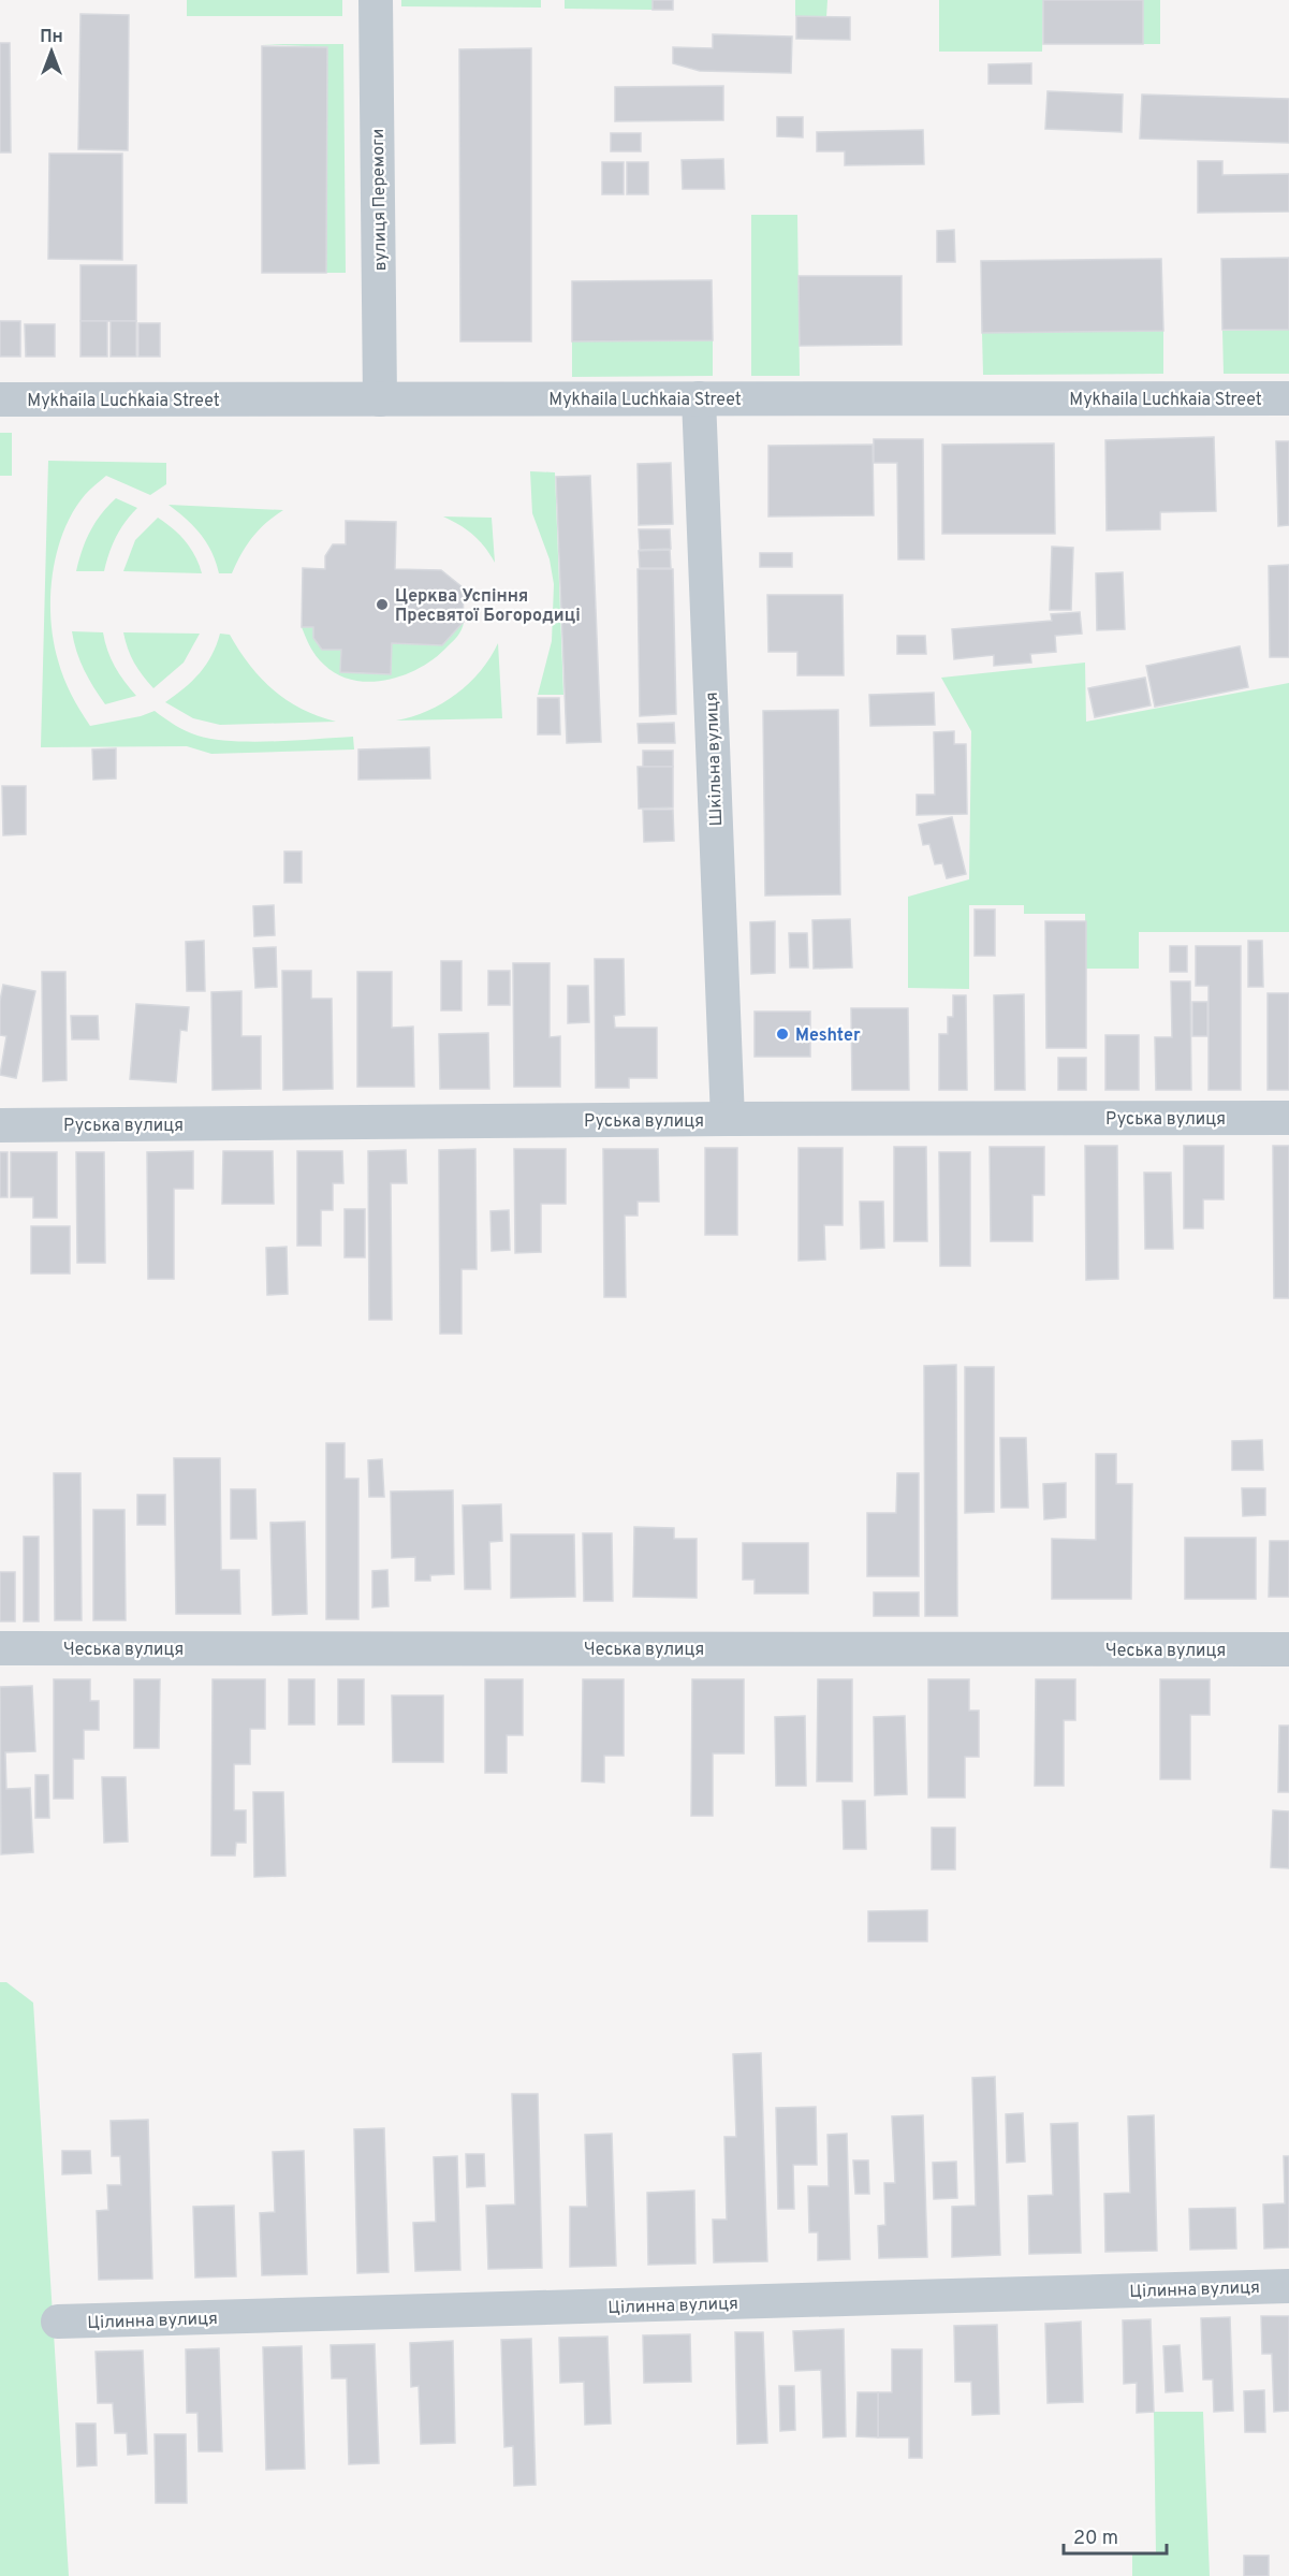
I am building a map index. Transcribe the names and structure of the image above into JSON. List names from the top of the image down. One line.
{"streets":{"street":["вулиця Перемоги","Mykhaila Luchkaia Street","Шкільна вулиця","Руська вулиця","Чеська вулиця","Цілинна вулиця"]},"crossings":[["вулиця Перемоги","Mykhaila Luchkaia Street"],["Mykhaila Luchkaia Street","Шкільна вулиця"],["Шкільна вулиця","Руська вулиця"]],"places":["Церква Успіння Пресвятої Богородиці","Meshter"],"scale_bar":"20 m","north":"top"}
